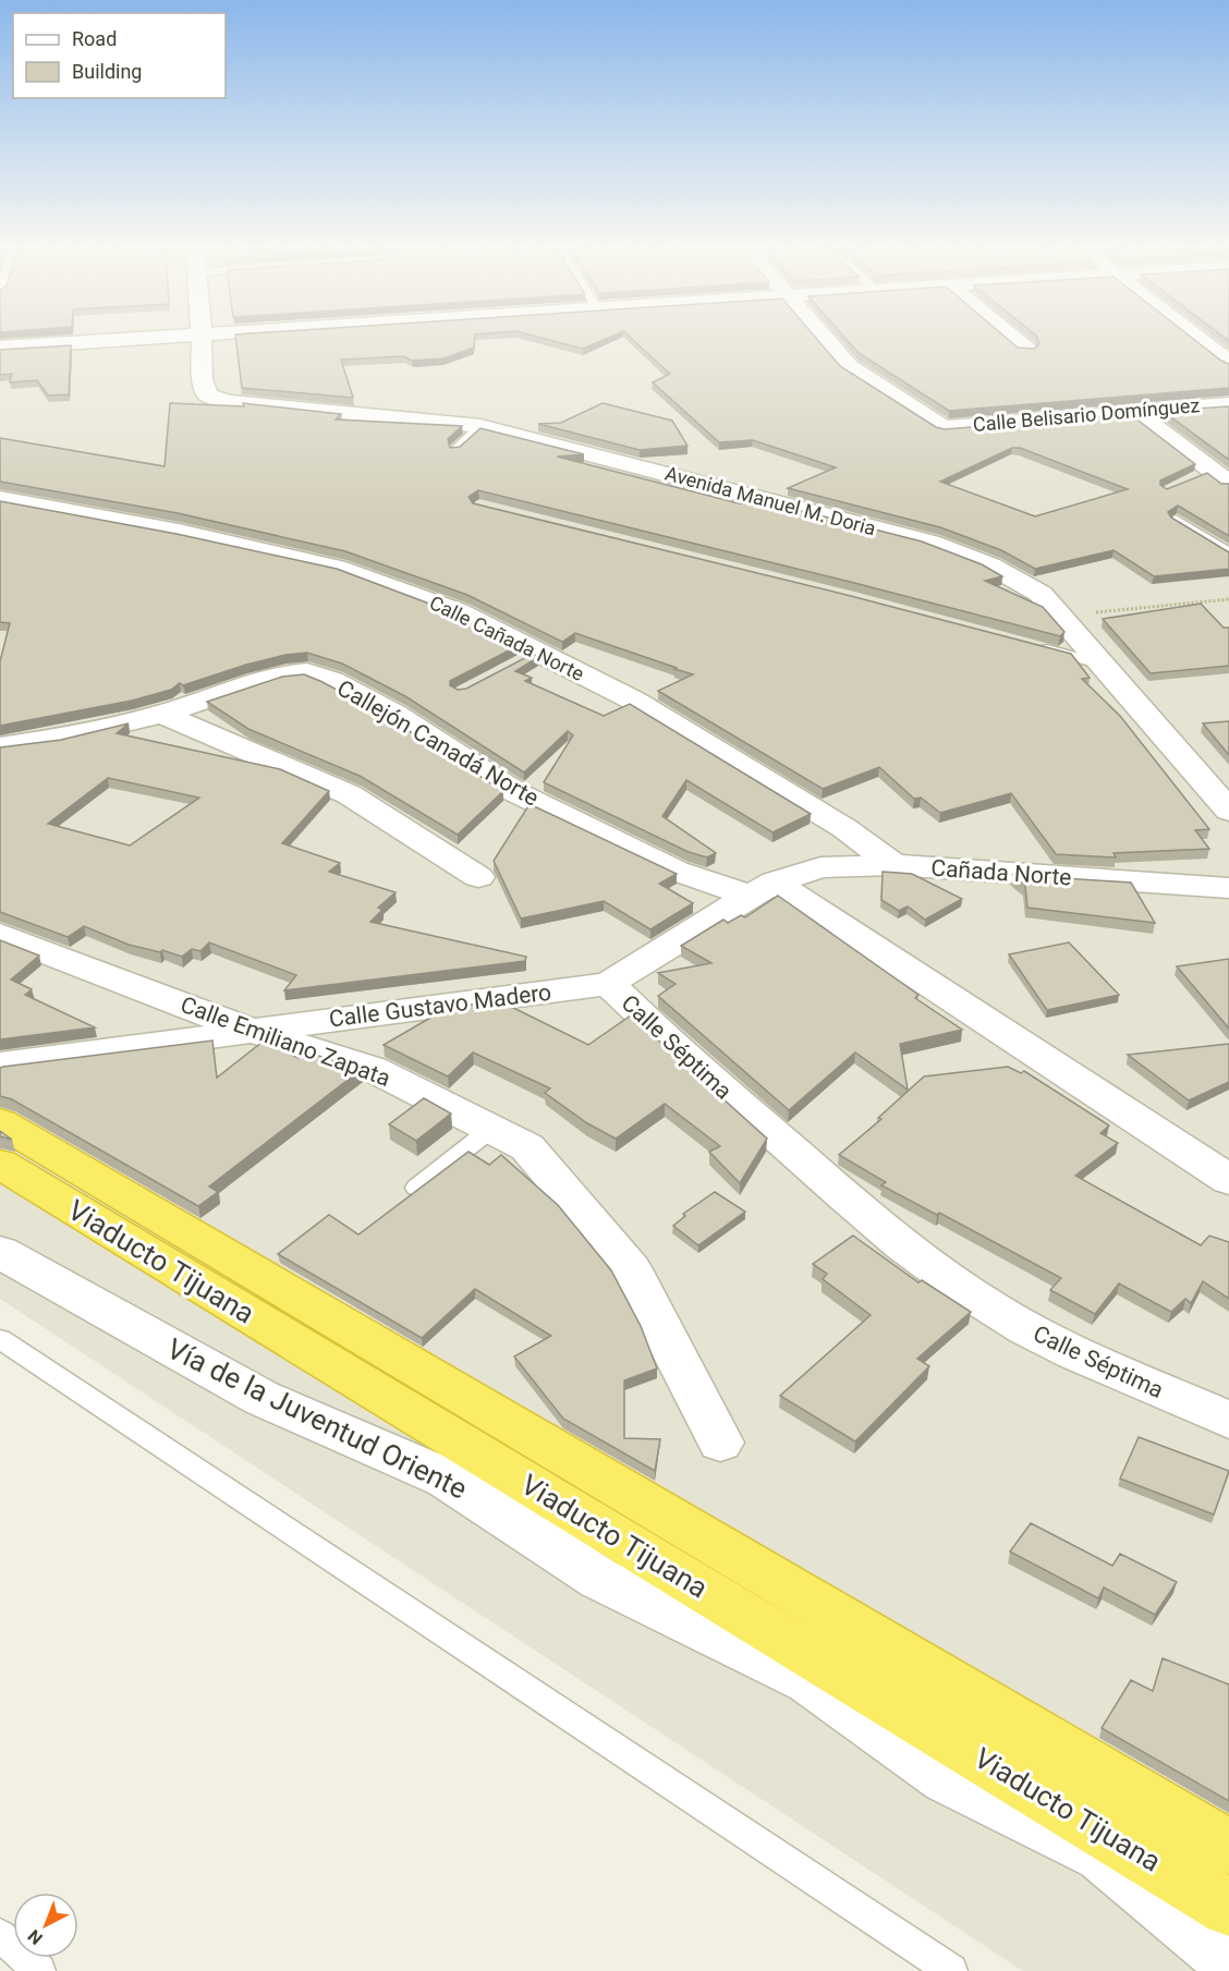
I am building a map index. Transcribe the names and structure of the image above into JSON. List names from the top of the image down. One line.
{"streets":{"highway":["Viaducto Tijuana"],"street":["Calle Belisario Domínguez","Avenida Manuel M. Doria","Calle Cañada Norte","Callejón Canadá Norte","Cañada Norte","Calle Gustavo Madero","Calle Emiliano Zapata","Calle Séptima","Vía de la Juventud Oriente"]},"crossings":[["Calle Cañada Norte","Cañada Norte"],["Callejón Canadá Norte","Cañada Norte"],["Callejón Canadá Norte","Calle Séptima"],["Cañada Norte","Calle Séptima"],["Calle Gustavo Madero","Calle Emiliano Zapata"],["Calle Gustavo Madero","Calle Séptima"]],"legend":["Road","Building"],"north":"bottom left"}
